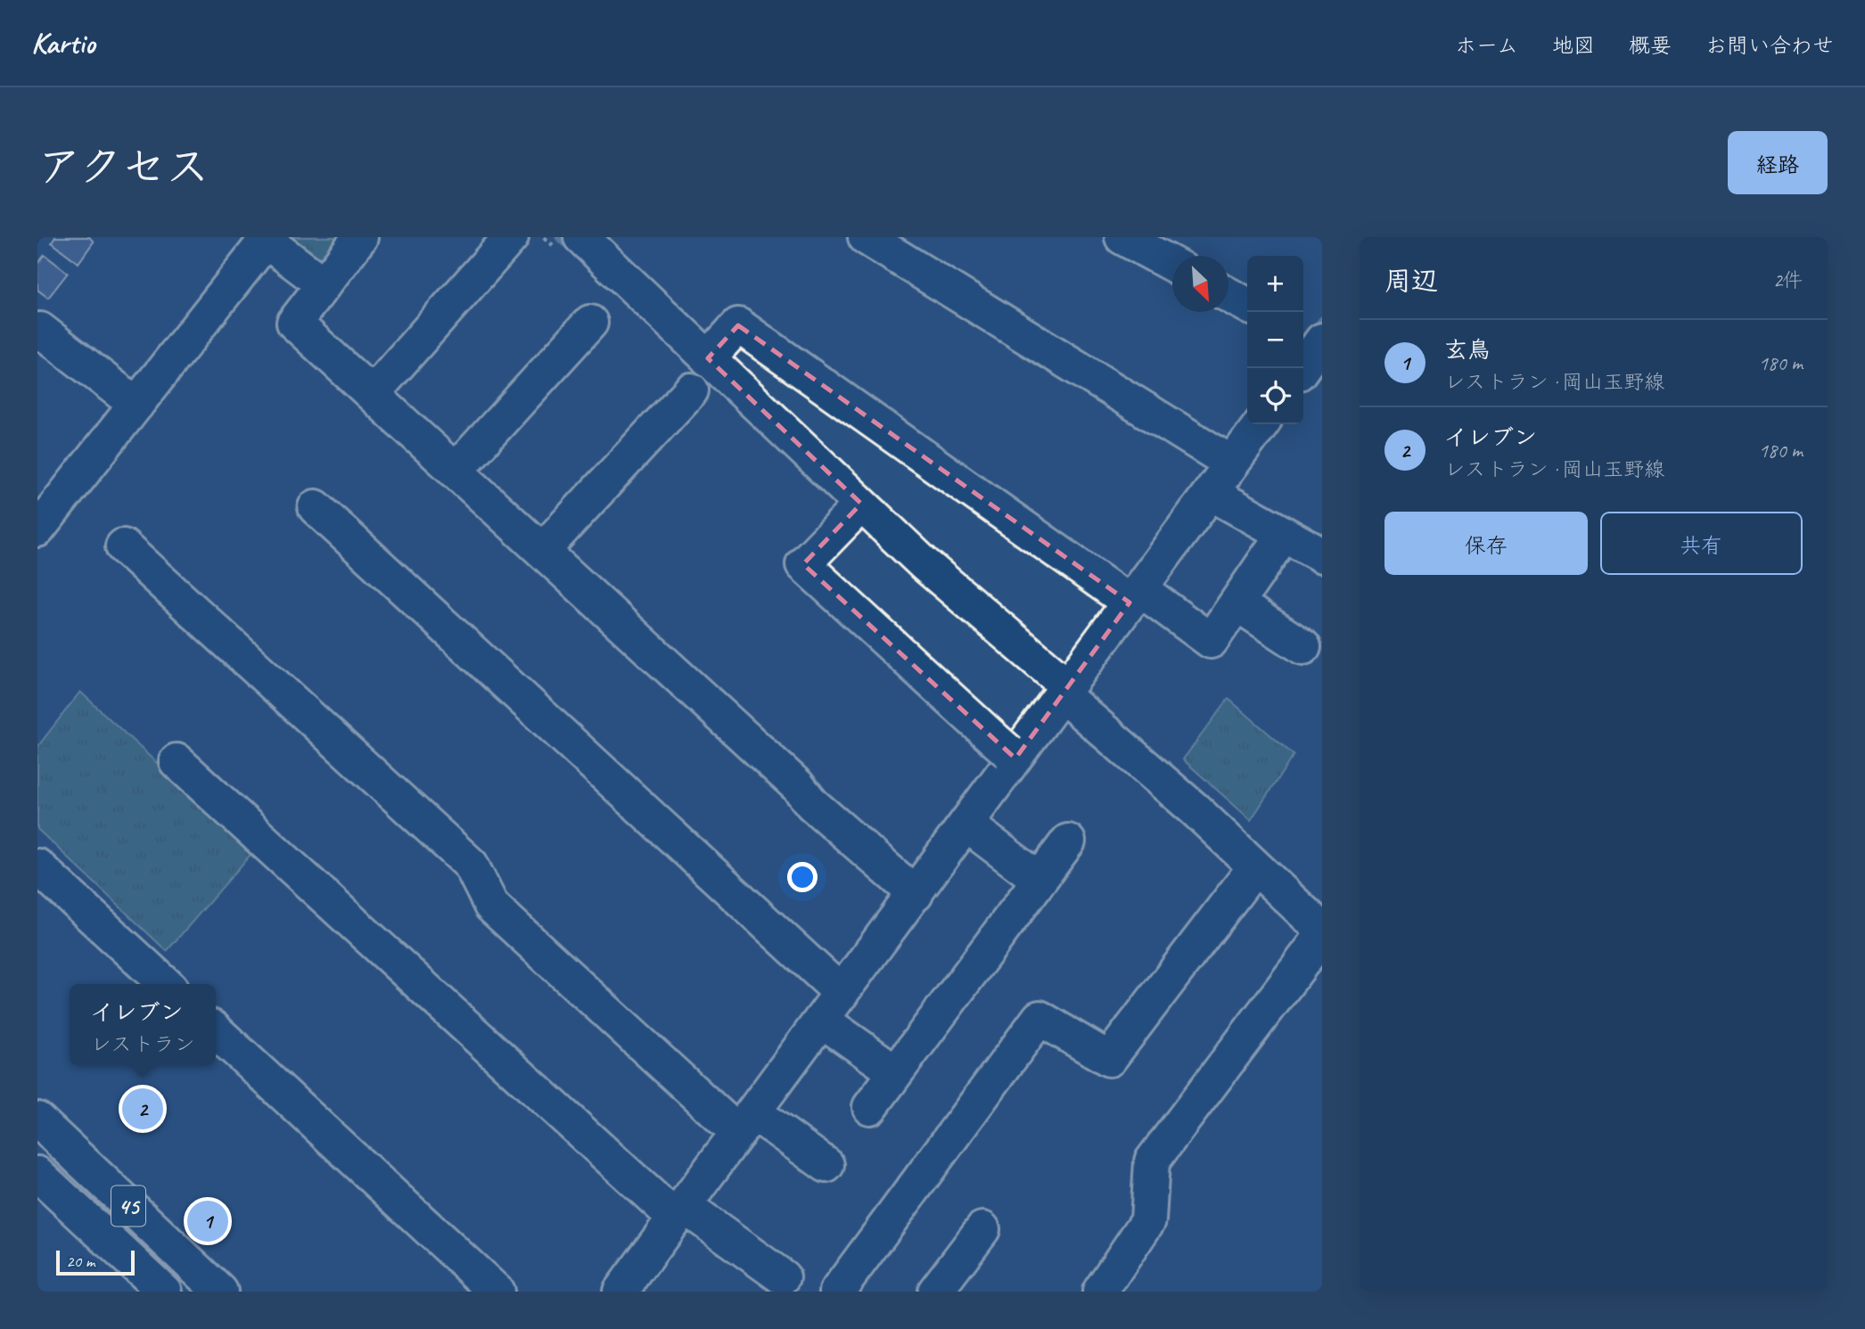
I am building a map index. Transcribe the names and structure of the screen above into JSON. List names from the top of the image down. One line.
{"streets":{"street":["45"]},"scale_bar":"20 m","north":"bottom right","page":{"header":"Kartio","nav":["ホーム","地図","概要","お問い合わせ"],"title":"アクセス","buttons":["経路",["保存","共有"]],"heading":["周辺","2件"],"map_buttons":["+","−"],"list":[{"mark":"1","name":"玄鳥","note":"レストラン · 岡山玉野線","value":"180 m"},{"mark":"2","name":"イレブン","note":"レストラン · 岡山玉野線","value":"180 m"}],"popup":["イレブン","レストラン"],"pins":["2","1"],"scale":"20 m"}}
